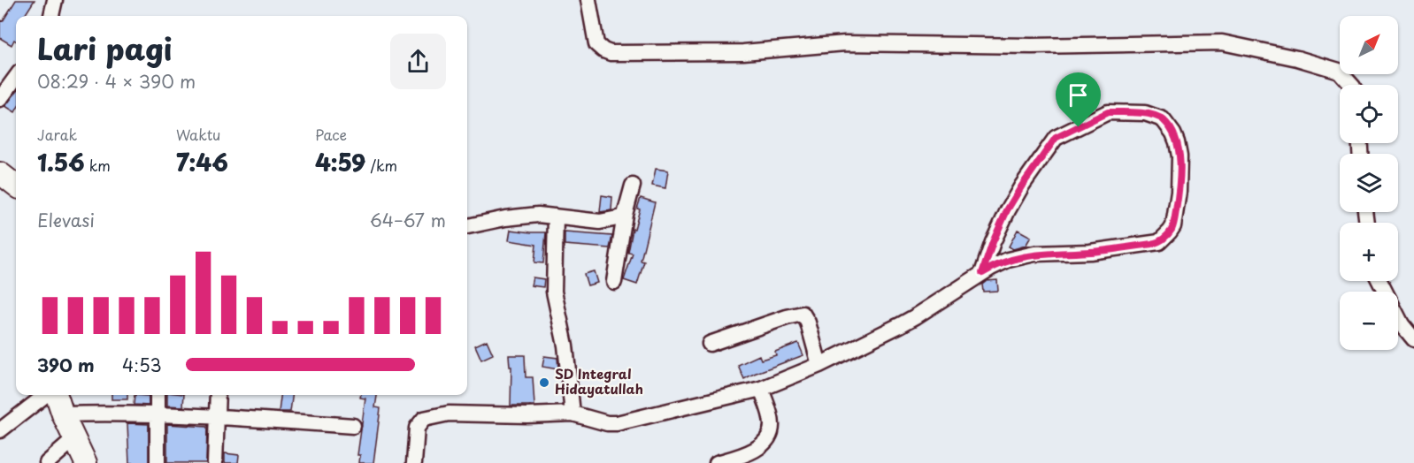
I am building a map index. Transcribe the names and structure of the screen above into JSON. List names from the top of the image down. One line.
{"places":["SD Integral Hidayatullah"],"north":"top right","page":{"map_buttons":["+","−"],"heading":["Lari pagi","08:29 · 4 × 390 m"],"stats":[["Jarak","1.56 km"],["Waktu","7:46"],["Pace","4:59 /km"]],"chart":["Elevasi","64–67 m"],"list":[{"name":"390 m","note":"4:53"}]}}
